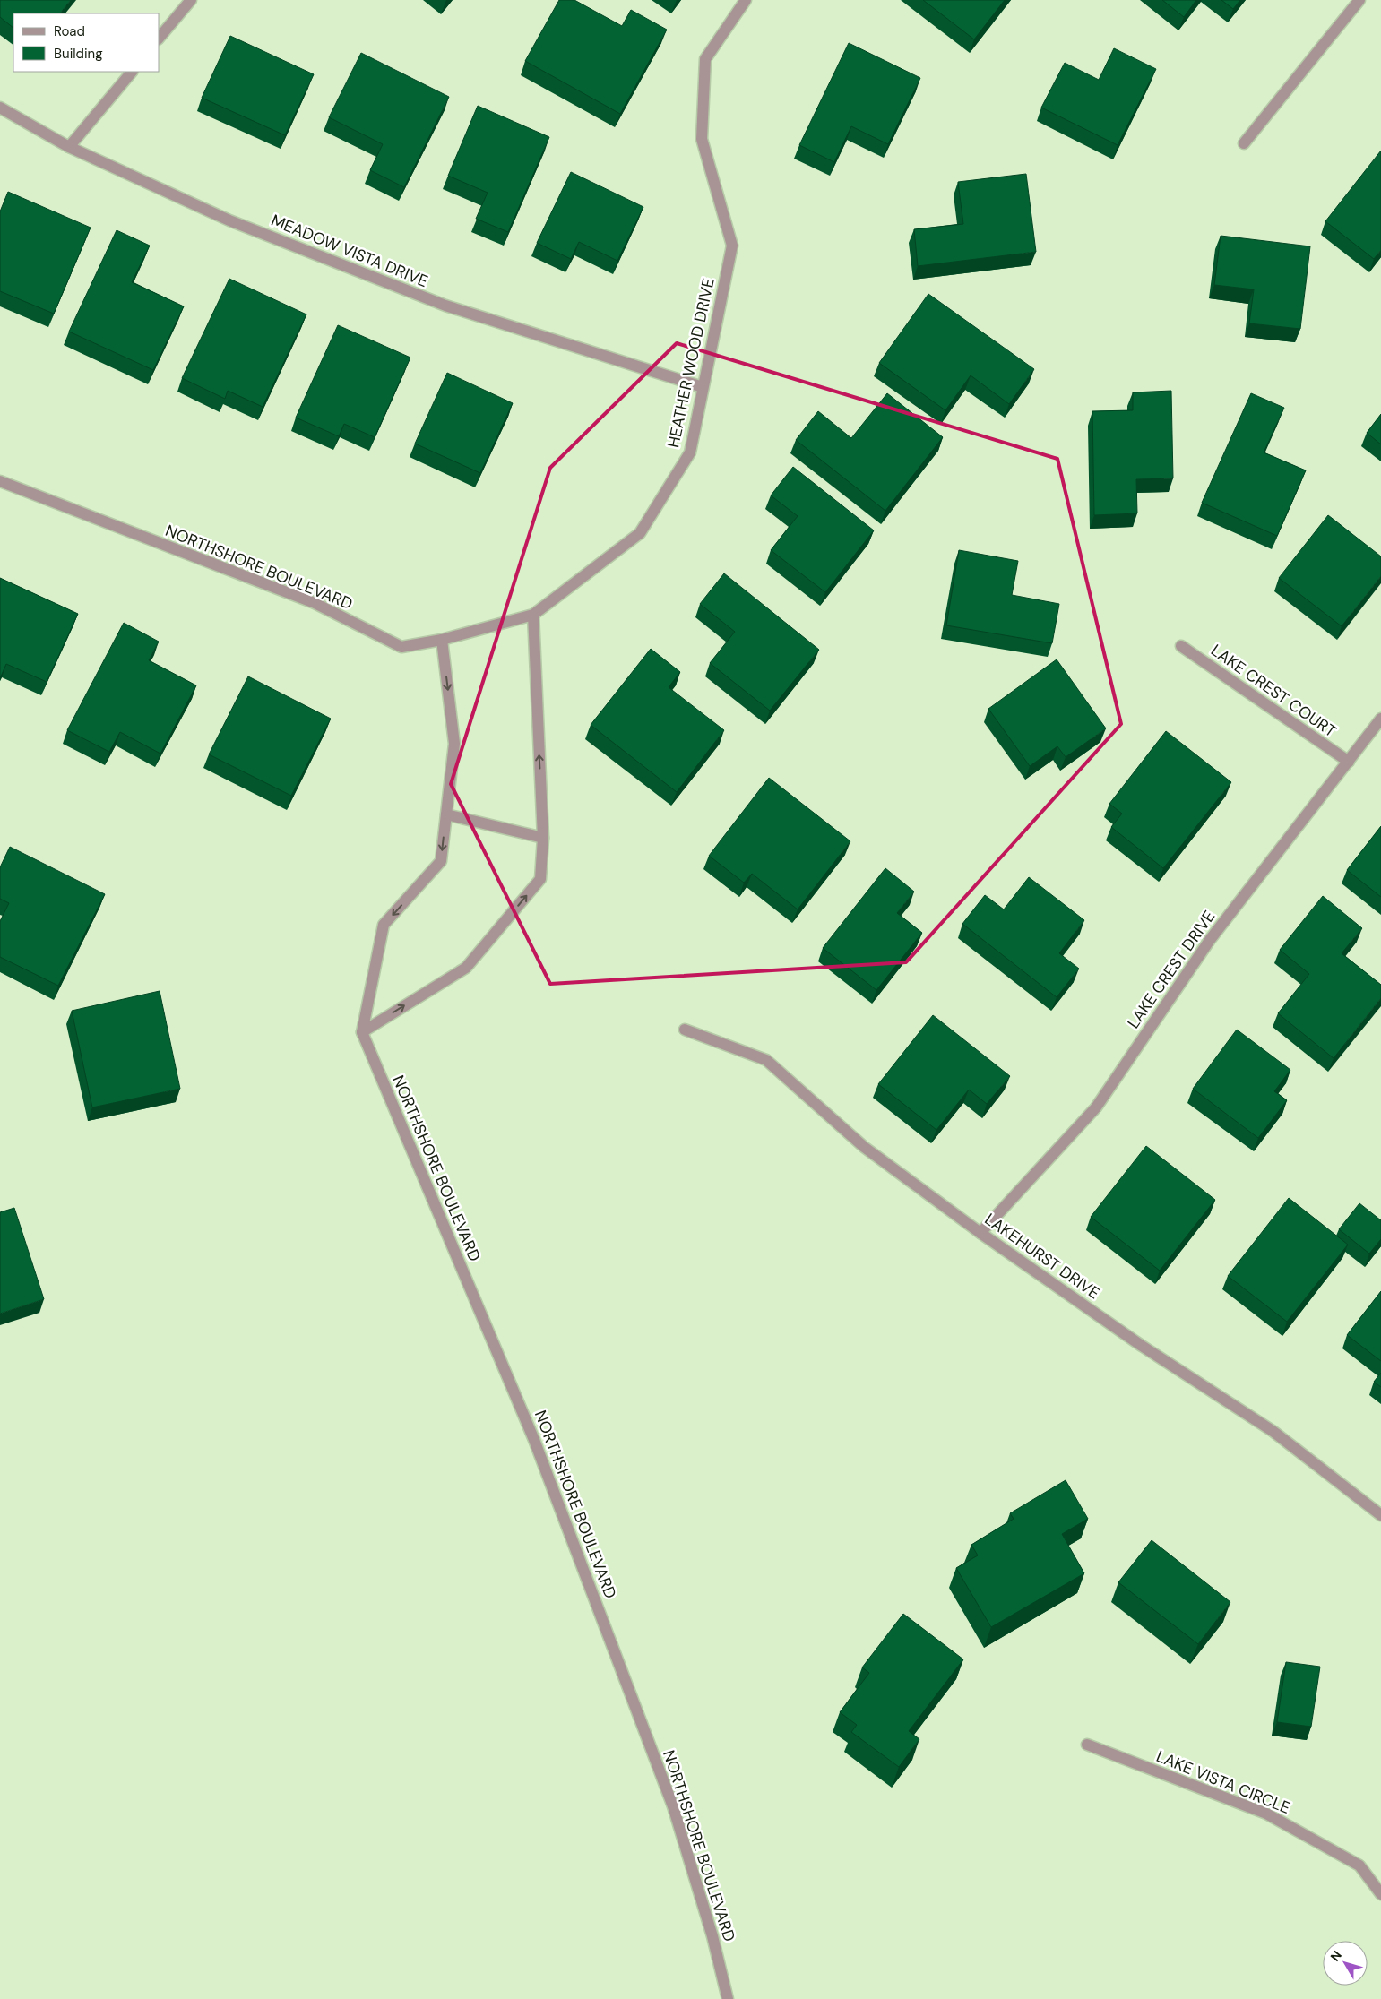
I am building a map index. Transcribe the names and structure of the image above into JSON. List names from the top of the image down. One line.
{"streets":{"street":["MEADOW VISTA DRIVE","HEATHER WOOD DRIVE","NORTHSHORE BOULEVARD","LAKE CREST COURT","LAKE CREST DRIVE","LAKEHURST DRIVE","LAKE VISTA CIRCLE"]},"crossings":[["MEADOW VISTA DRIVE","HEATHER WOOD DRIVE"],["HEATHER WOOD DRIVE","NORTHSHORE BOULEVARD"],["LAKE CREST COURT","LAKE CREST DRIVE"],["LAKE CREST DRIVE","LAKEHURST DRIVE"]],"legend":["Road","Building"],"north":"top left"}
